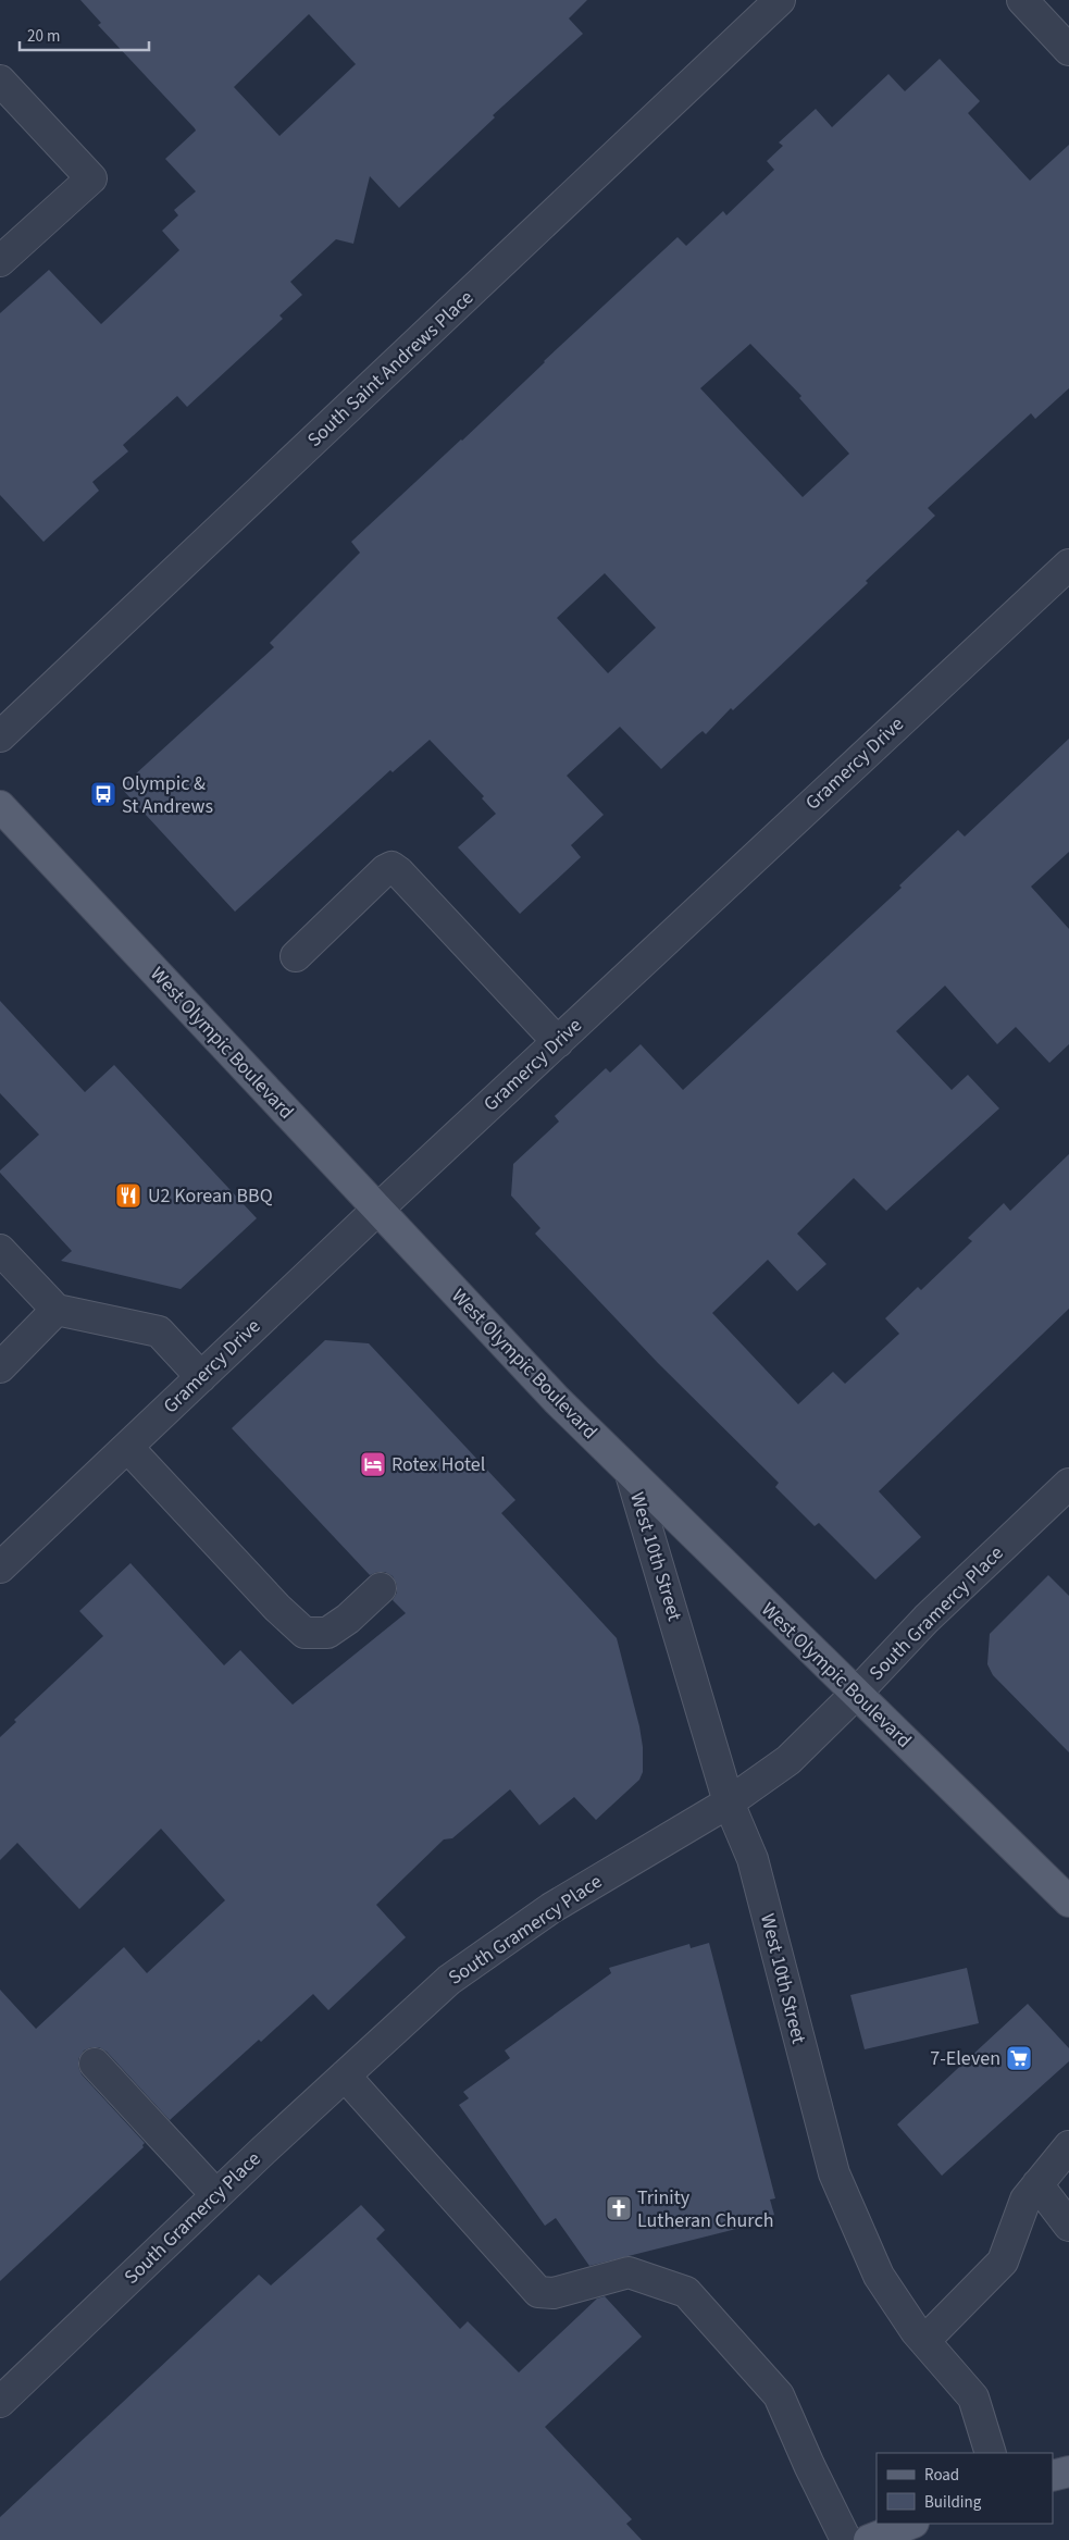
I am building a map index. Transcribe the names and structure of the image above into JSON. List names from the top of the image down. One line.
{"streets":{"main road":["West Olympic Boulevard"],"street":["South Saint Andrews Place","Gramercy Drive","West 10th Street","South Gramercy Place"]},"crossings":[["Gramercy Drive","West Olympic Boulevard"],["West Olympic Boulevard","West 10th Street"],["West Olympic Boulevard","South Gramercy Place"],["West 10th Street","South Gramercy Place"]],"places":{"bus stop":["Olympic & St Andrews"],"restaurant":["U2 Korean BBQ"],"hotel":["Rotex Hotel"],"supermarket":["7-Eleven"],"church":["Trinity Lutheran Church"]},"legend":["Road","Building"],"scale_bar":"20 m"}
